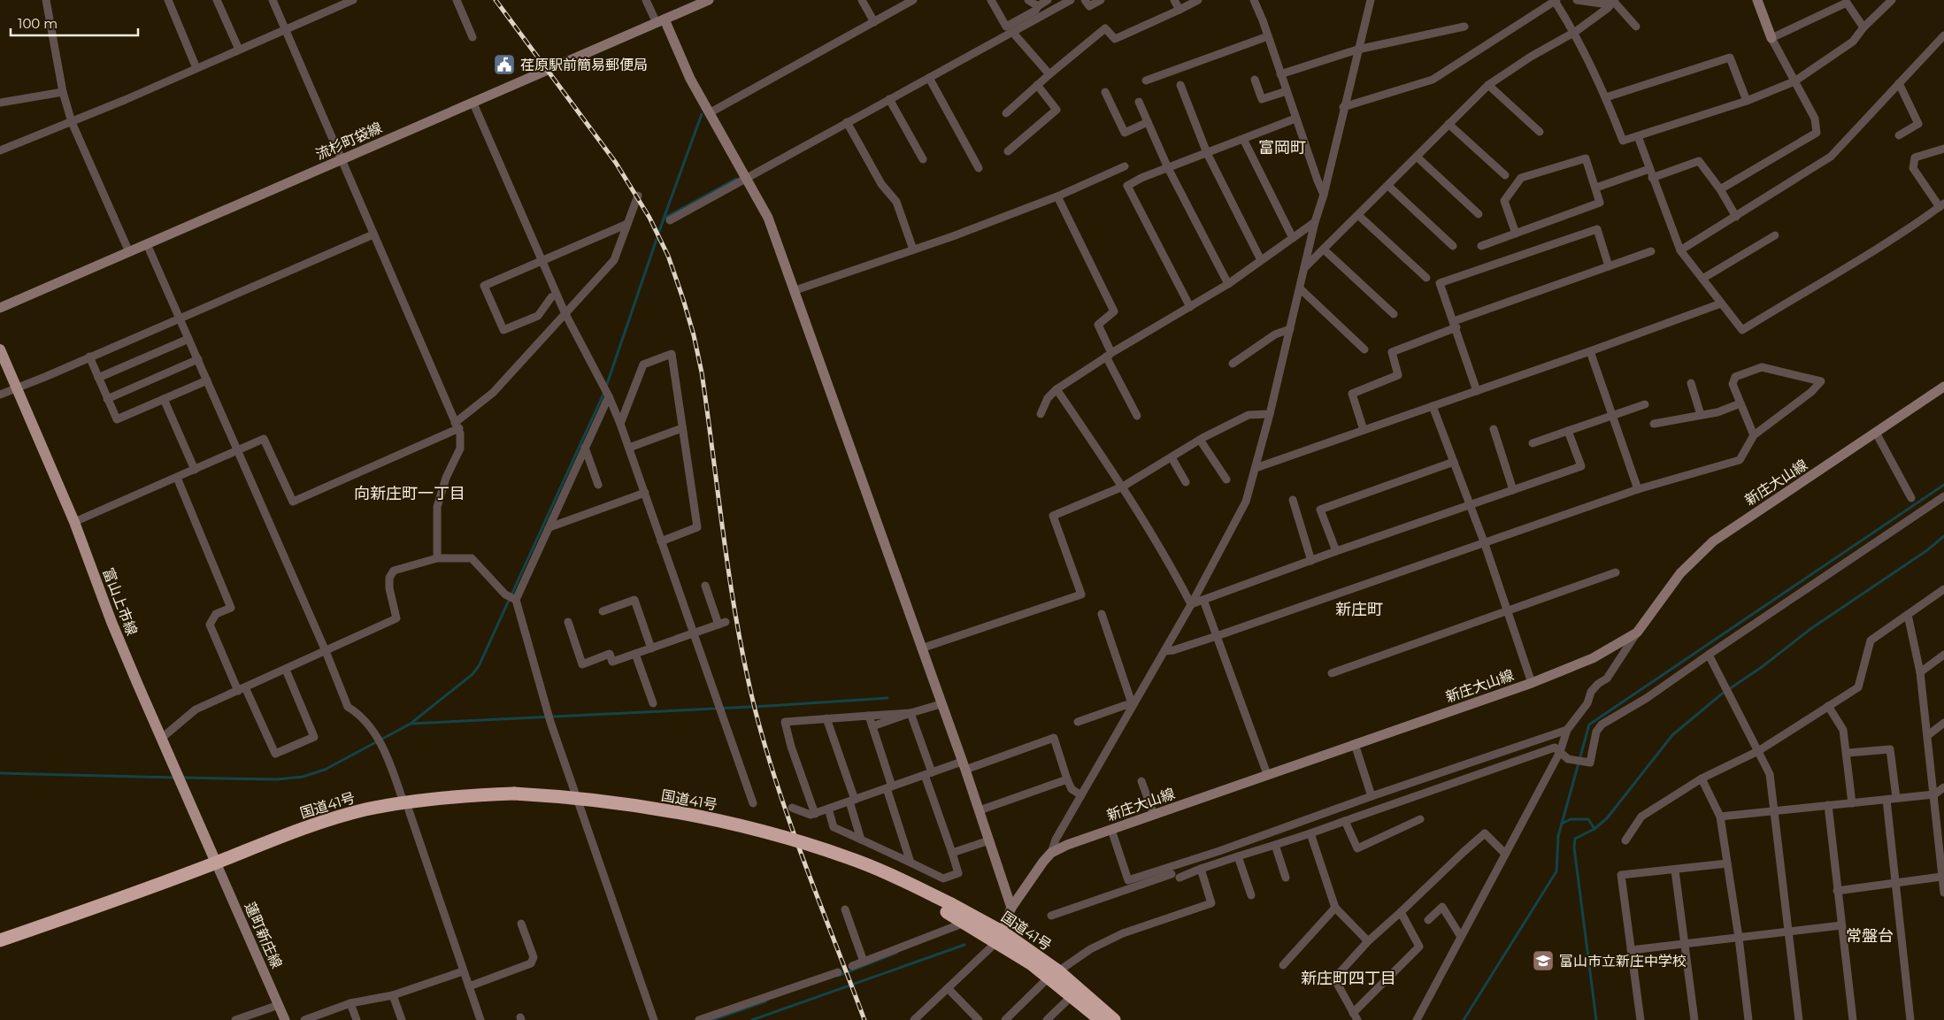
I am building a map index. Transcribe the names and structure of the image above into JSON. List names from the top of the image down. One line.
{"streets":{"highway":["国道41号"],"main road":["流杉町袋線","新庄大山線","富山上市線","蓮町新庄線"]},"crossings":[["新庄大山線","国道41号"],["富山上市線","国道41号"],["富山上市線","蓮町新庄線"],["国道41号","蓮町新庄線"]],"districts":["富岡町","向新庄町一丁目","新庄町","常盤台","新庄町四丁目"],"places":{"public building":["荏原駅前簡易郵便局"],"school or university":["富山市立新庄中学校"]},"scale_bar":"100 m"}
